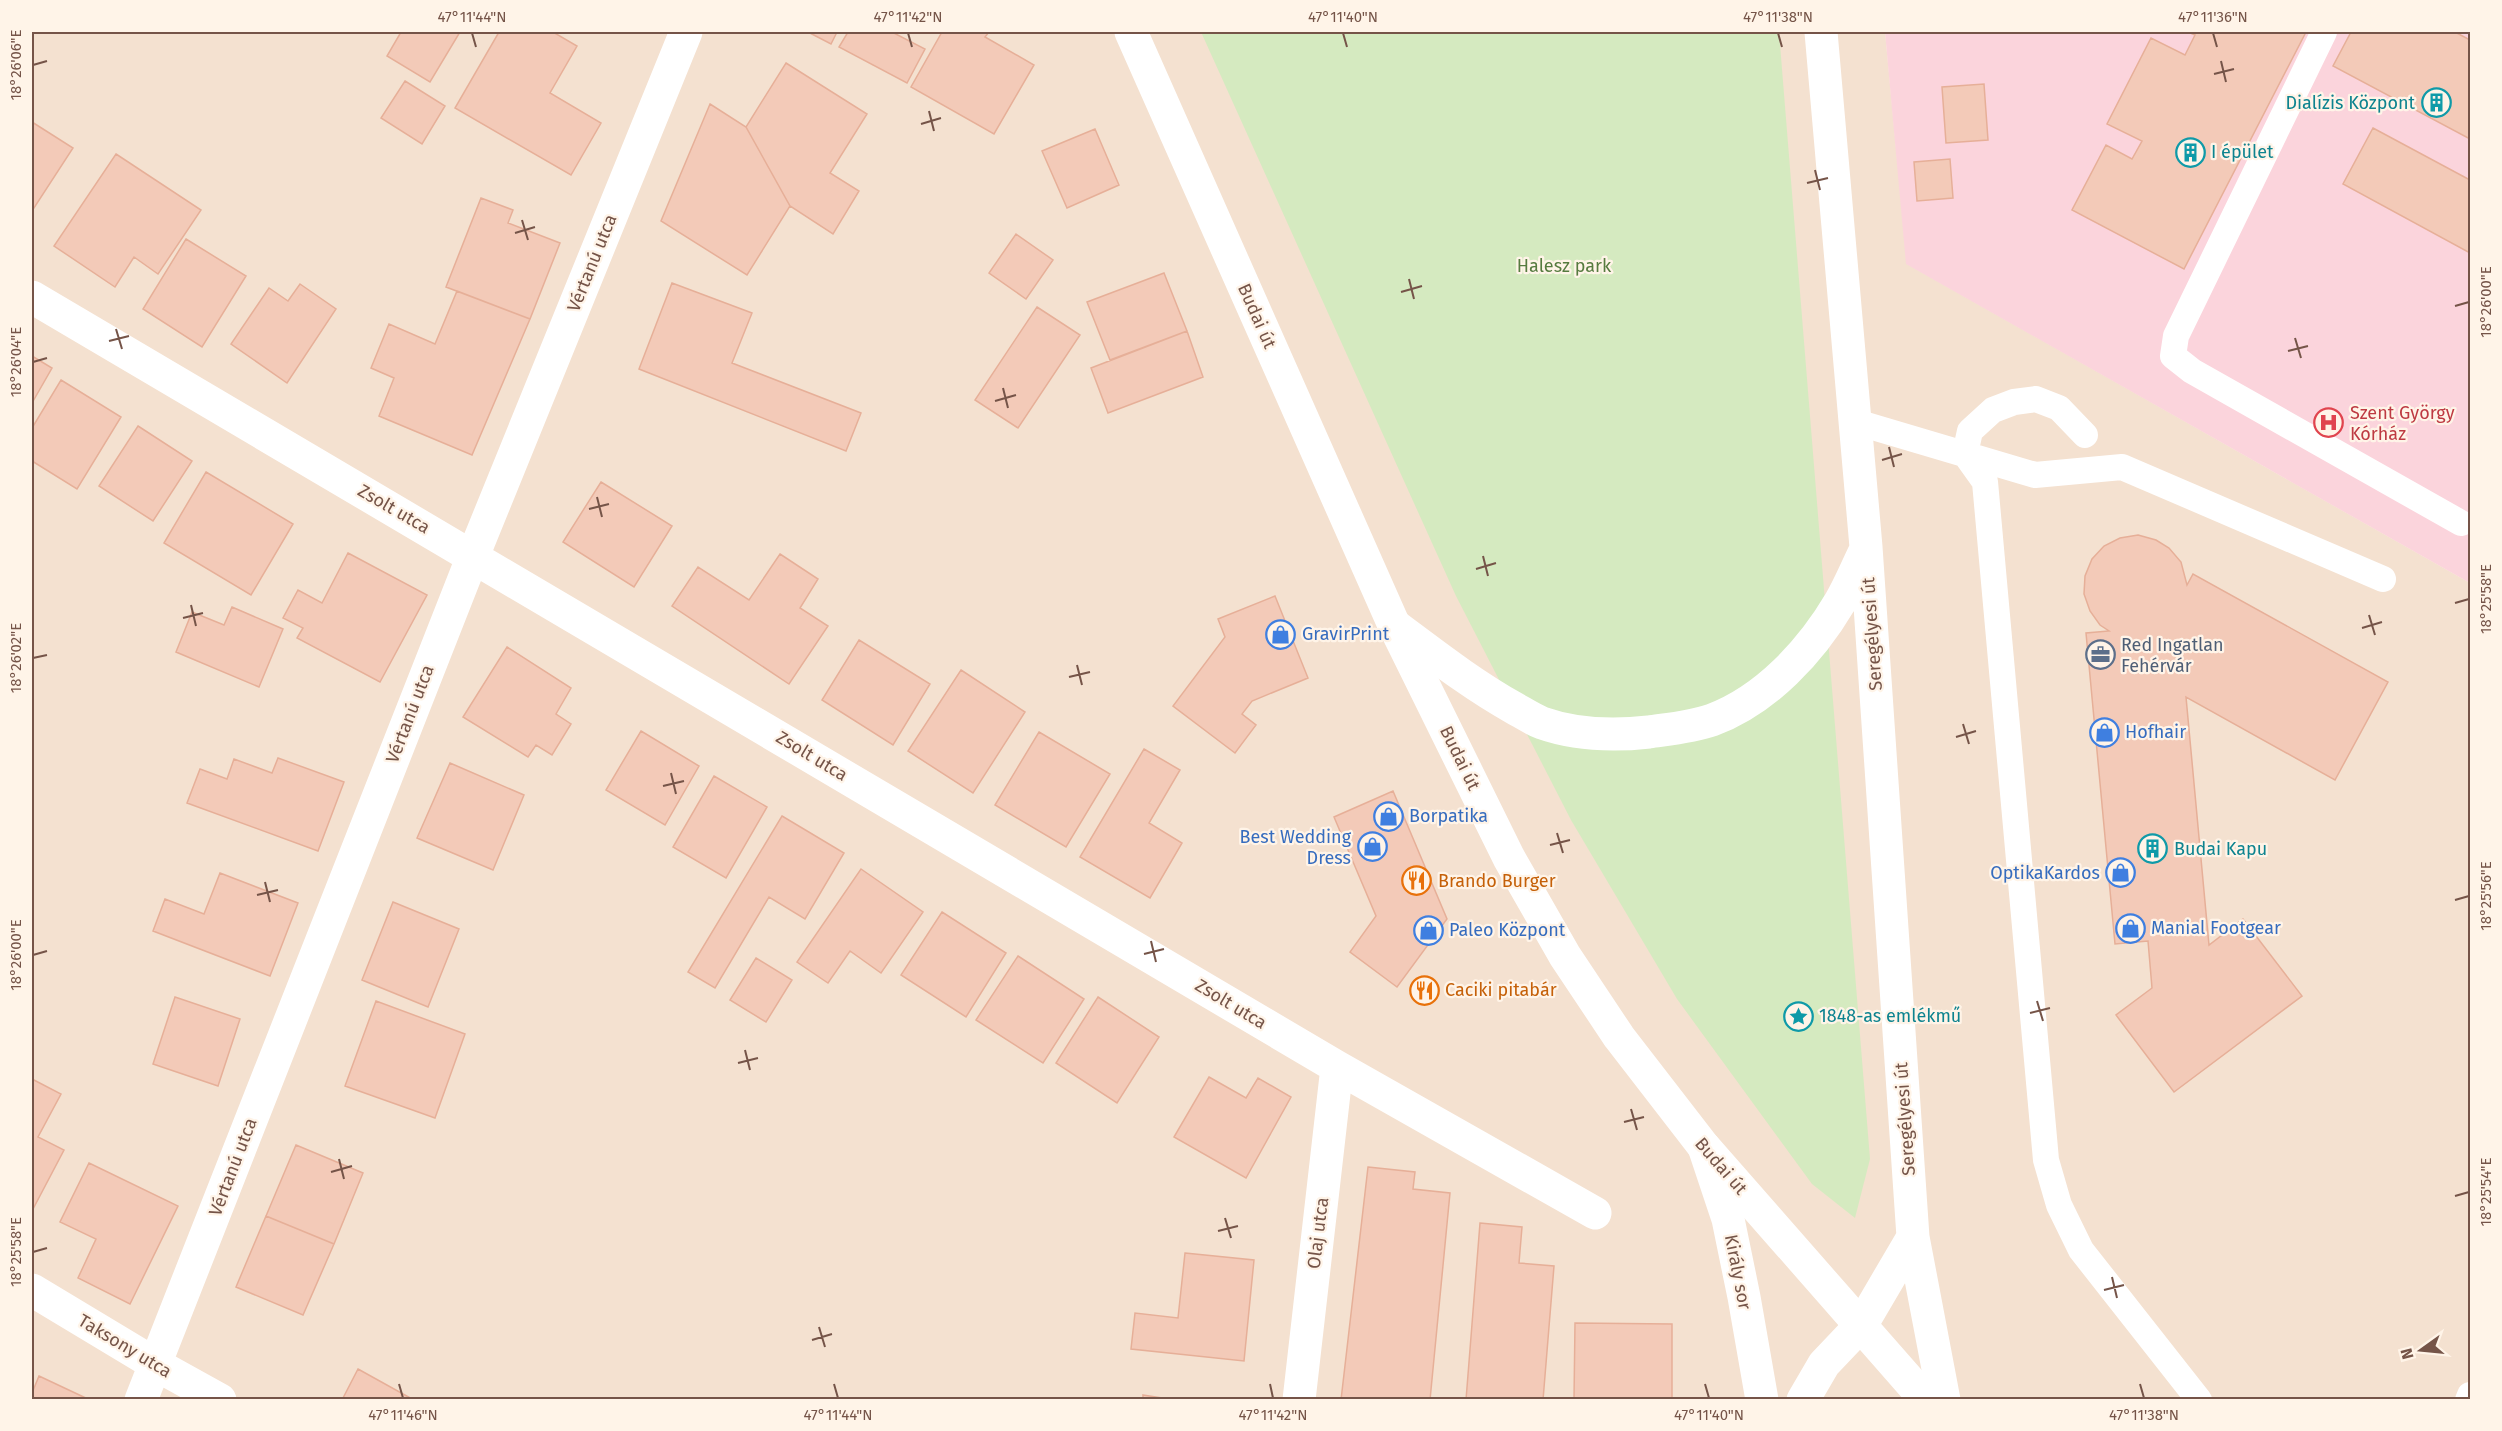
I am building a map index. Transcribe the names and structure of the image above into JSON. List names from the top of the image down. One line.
{"streets":{"street":["Vértanú utca","Budai út","Zsolt utca","Seregélyesi út","Olaj utca","Király sor","Taksony utca"]},"crossings":[["Vértanú utca","Zsolt utca"],["Vértanú utca","Taksony utca"],["Budai út","Király sor"],["Zsolt utca","Olaj utca"]],"parks":["Halesz park"],"places":{"building":["Dialízis Központ","I épület","Budai Kapu"],"hospital":["Szent György Kórház"],"shop":["GravirPrint","Hofhair","Borpatika","Best Wedding Dress","OptikaKardos","Manial Footgear","Paleo Központ"],"office":["Red Ingatlan Fehérvár"],"restaurant":["Brando Burger","Caciki pitabár"],"place":["1848-as emlékmű"]},"north":"left","coordinates":["47°11'44\"N","47°11'42\"N","47°11'40\"N","47°11'38\"N","47°11'36\"N","18°26'06\"E","18°26'00\"E","18°26'04\"E","18°25'58\"E","18°26'02\"E","18°25'56\"E","18°25'54\"E","47°11'46\"N"]}
